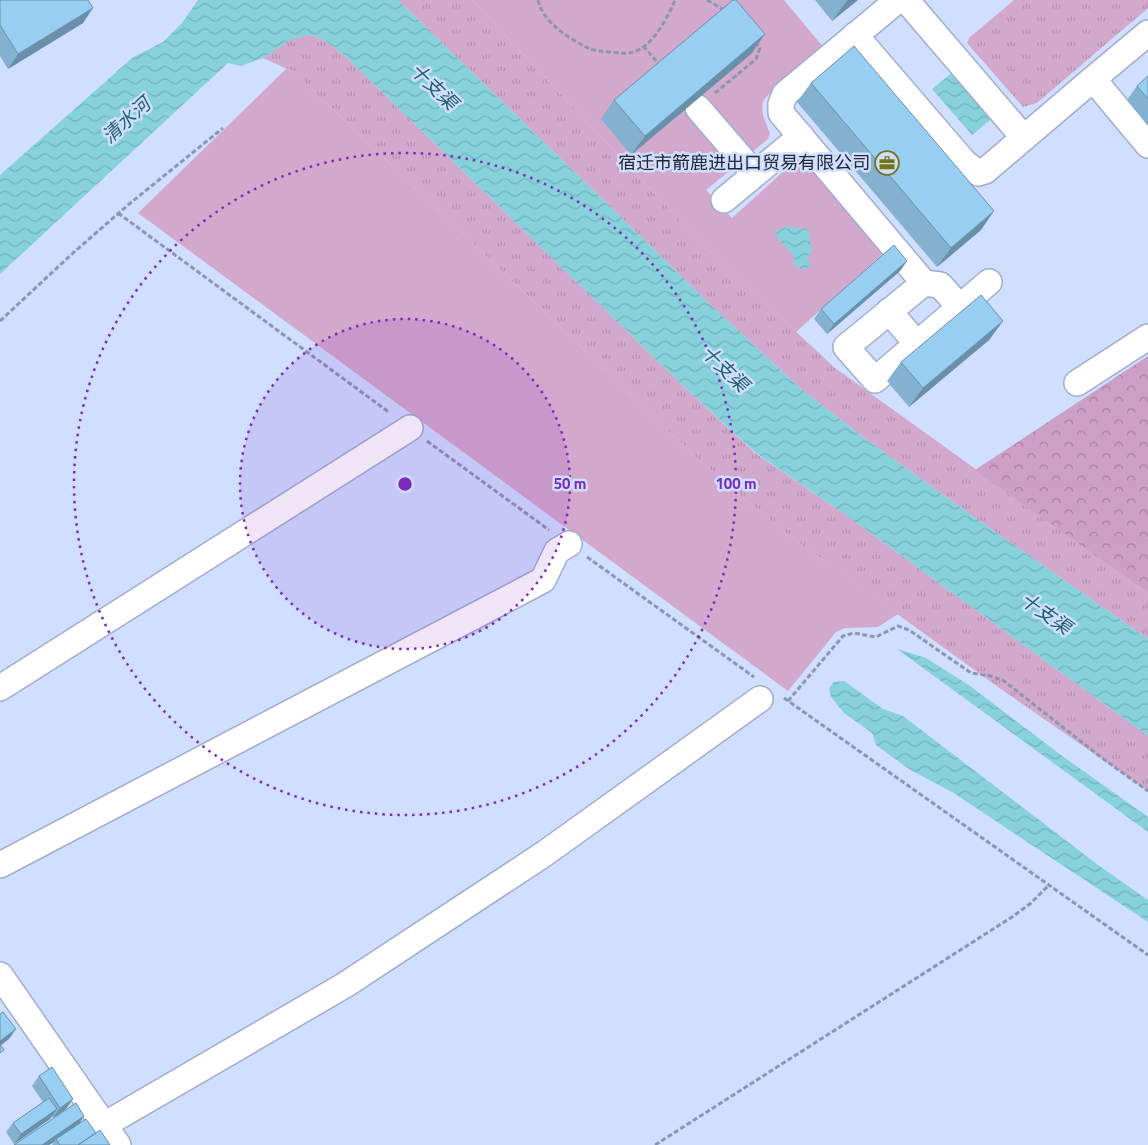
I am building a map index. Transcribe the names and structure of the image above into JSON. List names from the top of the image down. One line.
{"water":["十支渠","清水河"],"places":{"office":["宿迁市箭鹿进出口贸易有限公司"]},"rings":["50 m","100 m"]}
